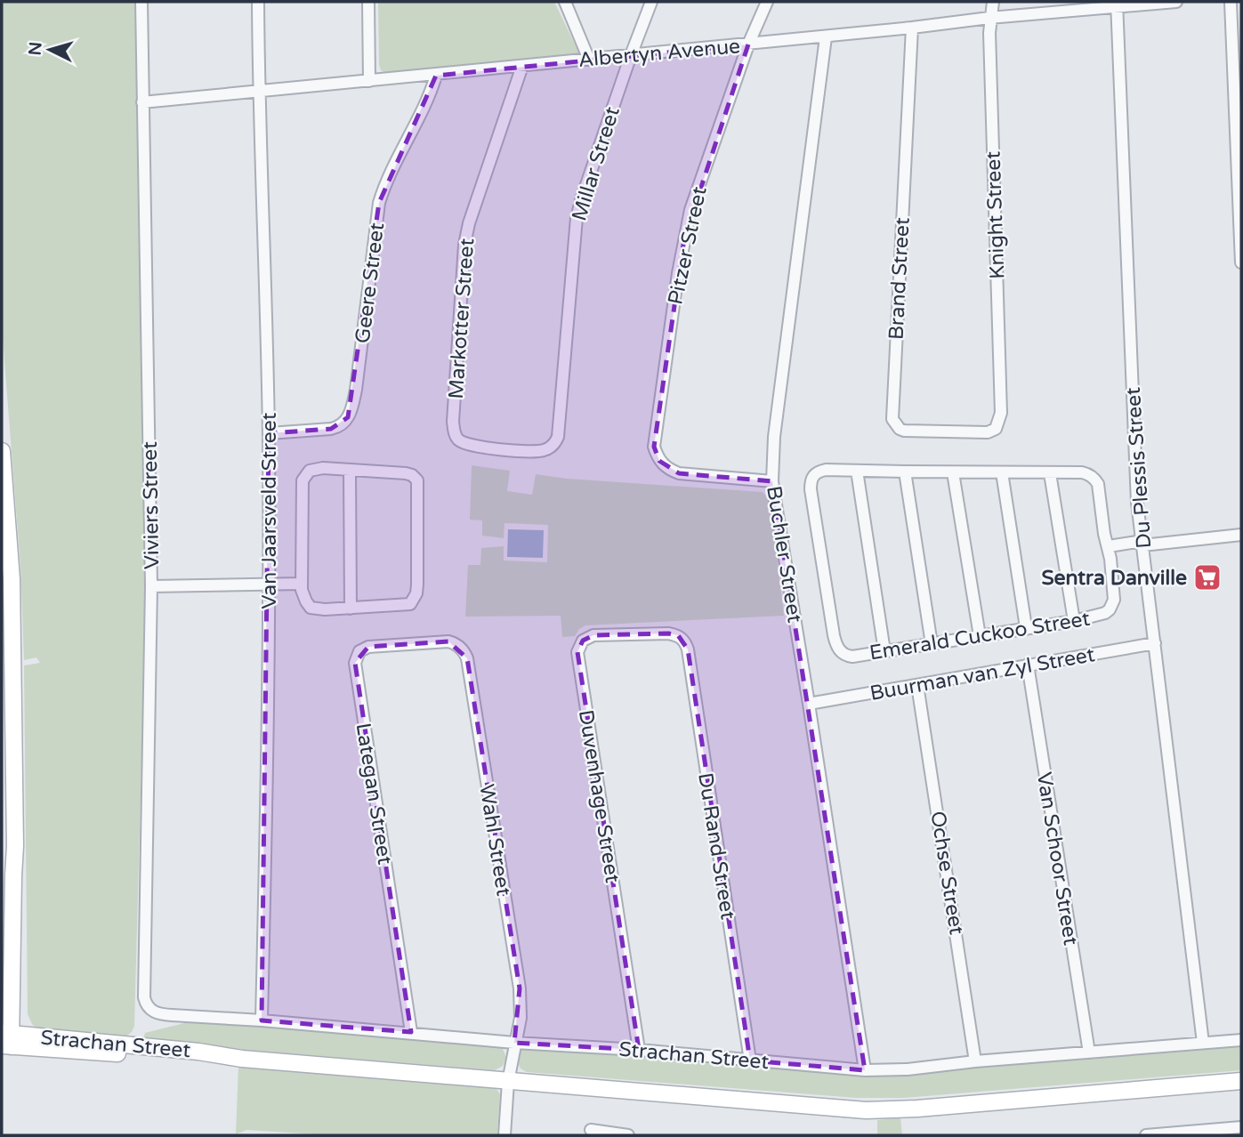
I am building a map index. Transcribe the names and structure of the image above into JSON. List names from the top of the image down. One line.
{"streets":{"street":["Albertyn Avenue","Millar Street","Knight Street","Pitzer Street","Brand Street","Geere Street","Markotter Street","Du Plessis Street","Viviers Street","Van Jaarsveld Street","Buchler Street","Emerald Cuckoo Street","Buurman van Zyl Street","Lategan Street","Duvenhage Street","Wahl Street","Du Rand Street","Van Schoor Street","Ochse Street","Strachan Street"]},"crossings":[["Albertyn Avenue","Millar Street"],["Albertyn Avenue","Knight Street"],["Albertyn Avenue","Pitzer Street"],["Albertyn Avenue","Brand Street"],["Albertyn Avenue","Geere Street"],["Albertyn Avenue","Markotter Street"],["Albertyn Avenue","Du Plessis Street"],["Albertyn Avenue","Viviers Street"],["Albertyn Avenue","Van Jaarsveld Street"],["Albertyn Avenue","Buchler Street"],["Millar Street","Markotter Street"],["Knight Street","Brand Street"],["Pitzer Street","Buchler Street"],["Geere Street","Van Jaarsveld Street"],["Du Plessis Street","Buurman van Zyl Street"],["Du Plessis Street","Strachan Street"],["Viviers Street","Strachan Street"],["Van Jaarsveld Street","Strachan Street"],["Buchler Street","Buurman van Zyl Street"],["Buchler Street","Strachan Street"],["Buurman van Zyl Street","Van Schoor Street"],["Buurman van Zyl Street","Ochse Street"],["Lategan Street","Wahl Street"],["Lategan Street","Strachan Street"],["Duvenhage Street","Du Rand Street"],["Duvenhage Street","Strachan Street"],["Wahl Street","Strachan Street"],["Du Rand Street","Strachan Street"],["Van Schoor Street","Strachan Street"],["Ochse Street","Strachan Street"]],"places":{"supermarket":["Sentra Danville"]},"north":"left"}
